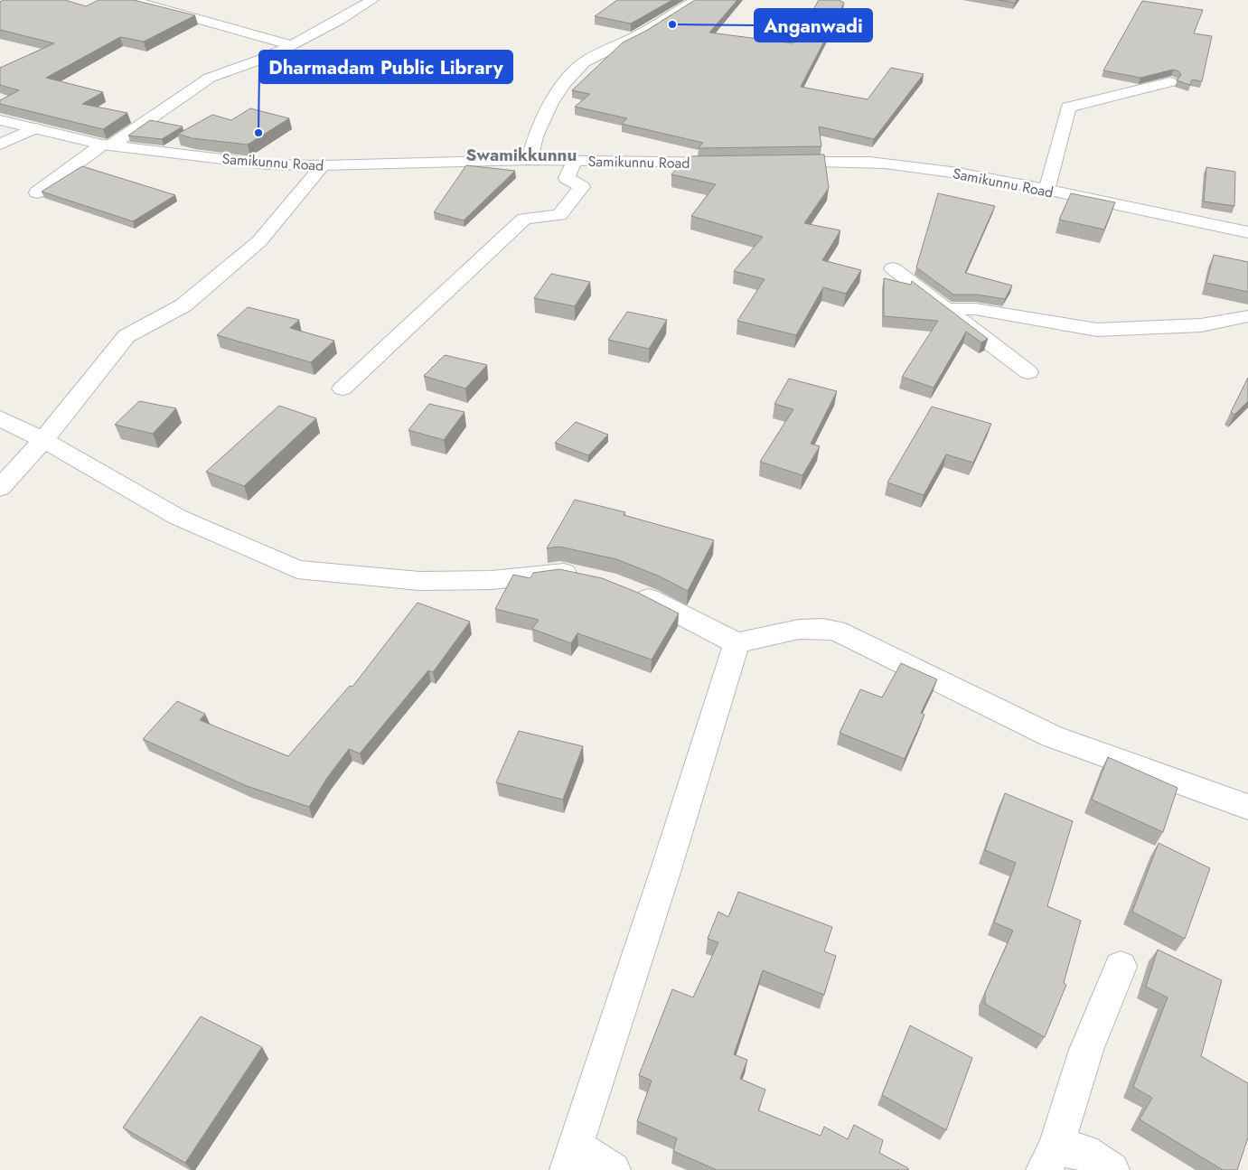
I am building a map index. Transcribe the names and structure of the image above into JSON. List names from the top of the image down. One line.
{"streets":{"street":["Samikunnu Road"]},"districts":["Swamikkunnu"],"places":["Anganwadi","Dharmadam Public Library"]}
